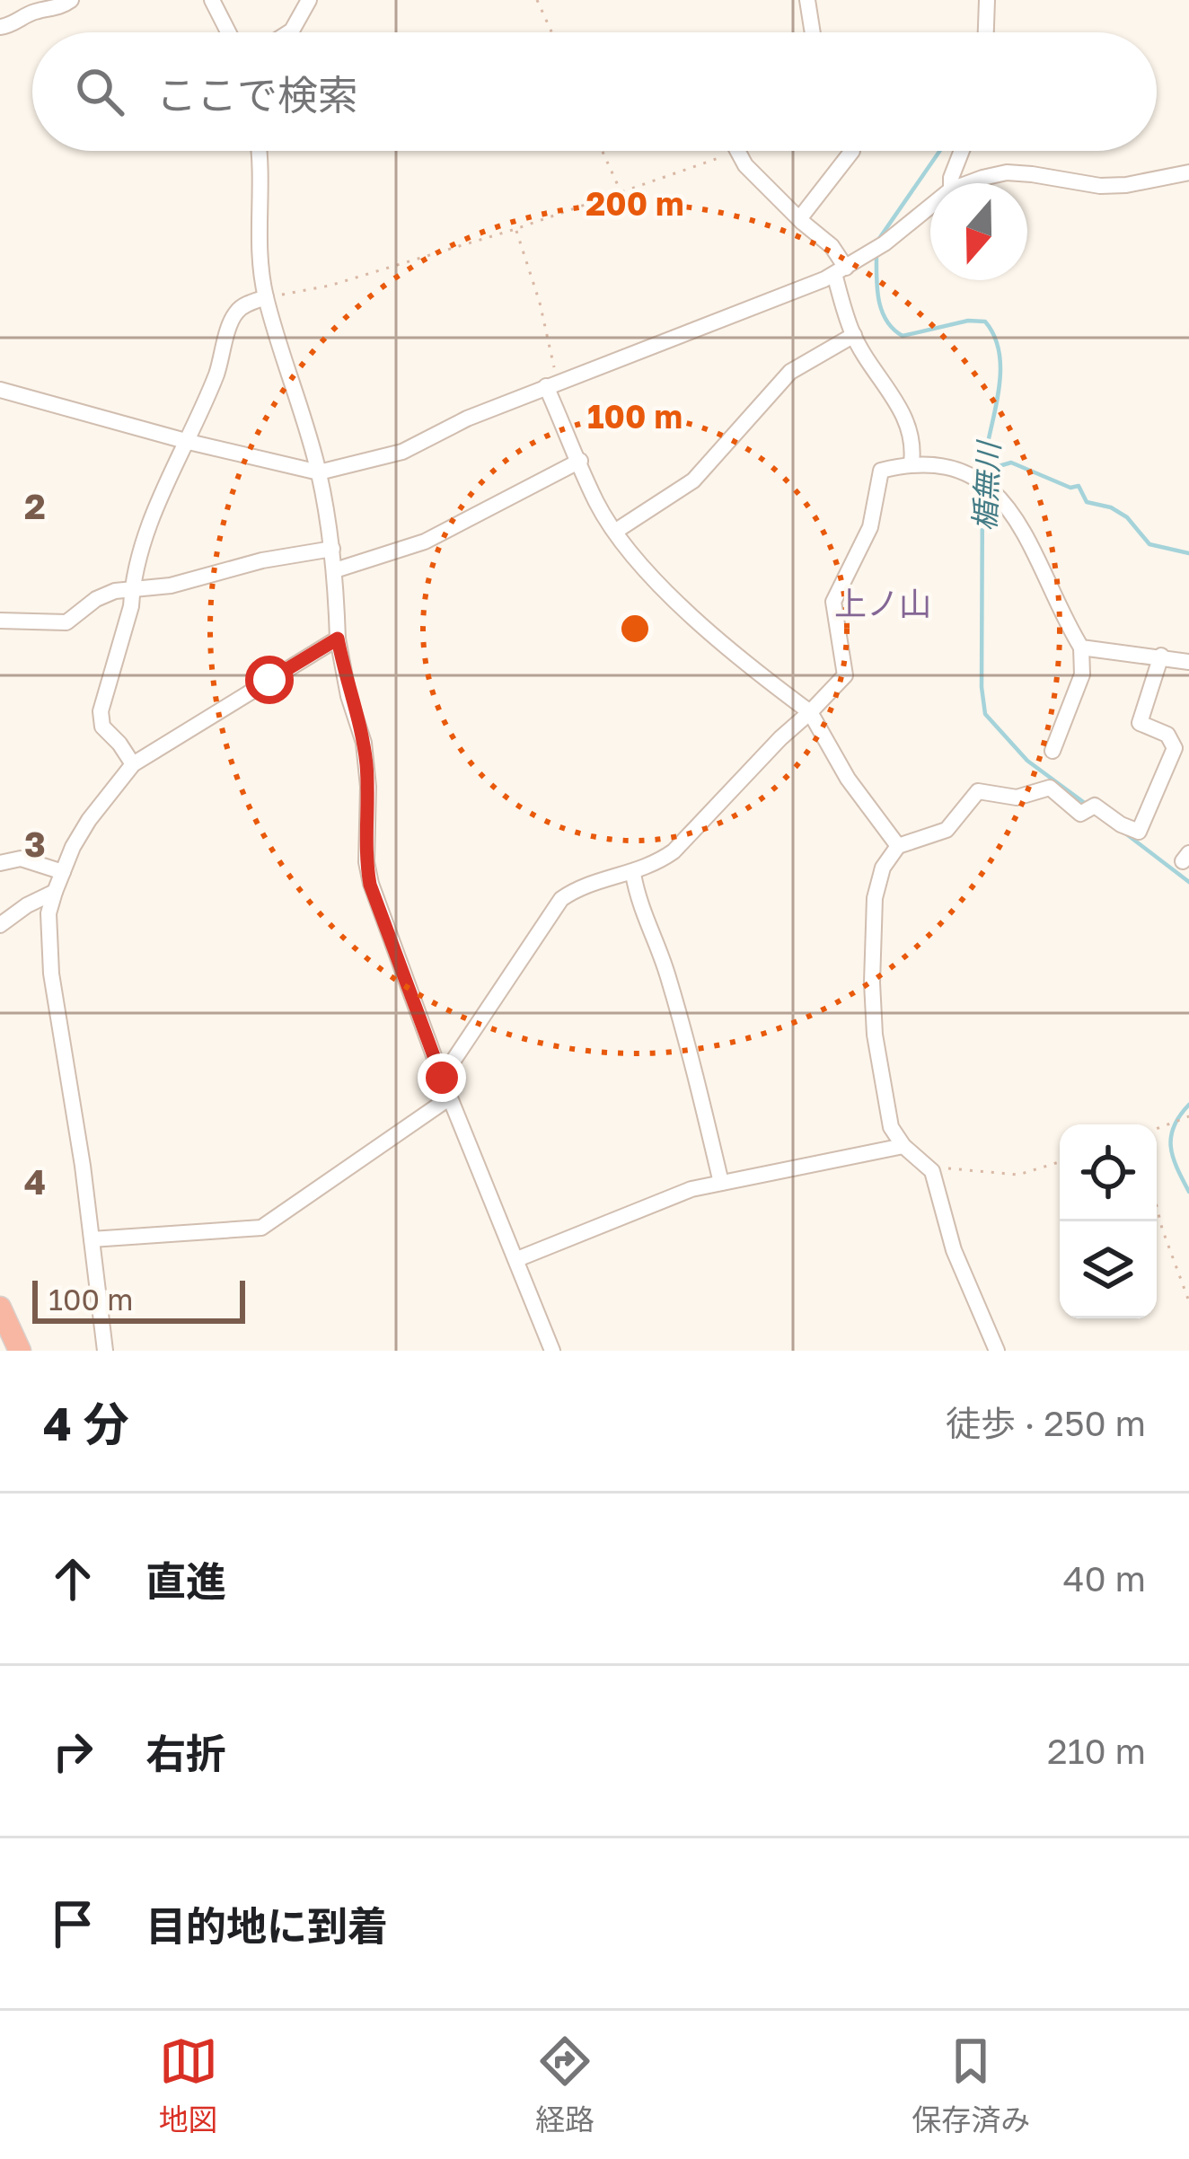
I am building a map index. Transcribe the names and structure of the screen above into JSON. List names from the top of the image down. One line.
{"districts":["上ノ山"],"water":["楯無川"],"scale_bar":"100 m","north":"bottom","page":{"search":"ここで検索","scale":"100 m","heading":["4 分","徒歩 · 250 m"],"list":[["直進","40 m"],["右折","210 m"],"目的地に到着"],"nav":["地図","経路","保存済み"]},"grid":{"rows":["2","3","4"]},"rings":["200 m","100 m"]}
